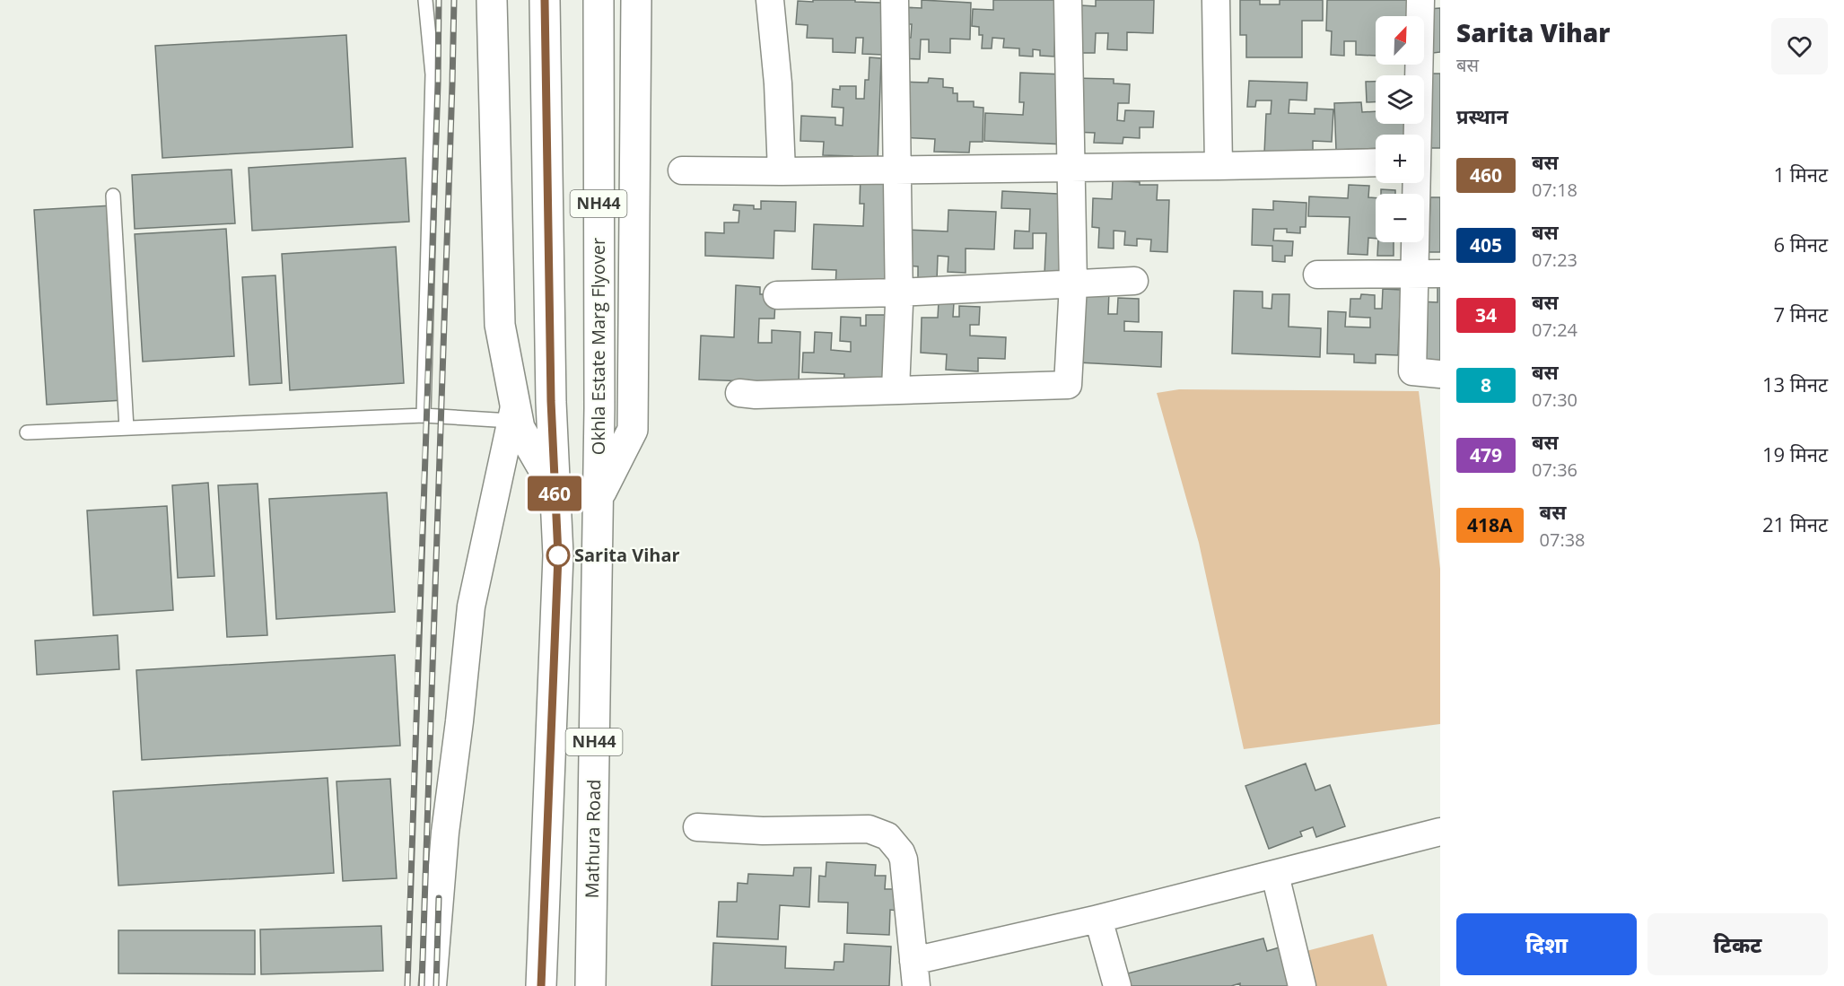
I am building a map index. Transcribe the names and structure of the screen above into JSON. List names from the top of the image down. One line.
{"streets":{"highway":["NH44","Okhla Estate Marg Flyover","Mathura Road"]},"crossings":[["Okhla Estate Marg Flyover","Mathura Road"]],"places":["Sarita Vihar"],"lines":["bus line 460"],"north":"top right","page":{"on_map":"460","heading":[["Sarita Vihar","बस"],"प्रस्थान"],"map_buttons":["+","−"],"list":[{"mark":"460","name":"बस","note":"07:18","value":"1 मिनट"},{"mark":"405","name":"बस","note":"07:23","value":"6 मिनट"},{"mark":"34","name":"बस","note":"07:24","value":"7 मिनट"},{"mark":"8","name":"बस","note":"07:30","value":"13 मिनट"},{"mark":"479","name":"बस","note":"07:36","value":"19 मिनट"},{"mark":"418A","name":"बस","note":"07:38","value":"21 मिनट"}],"buttons":["दिशा","टिकट"]}}
